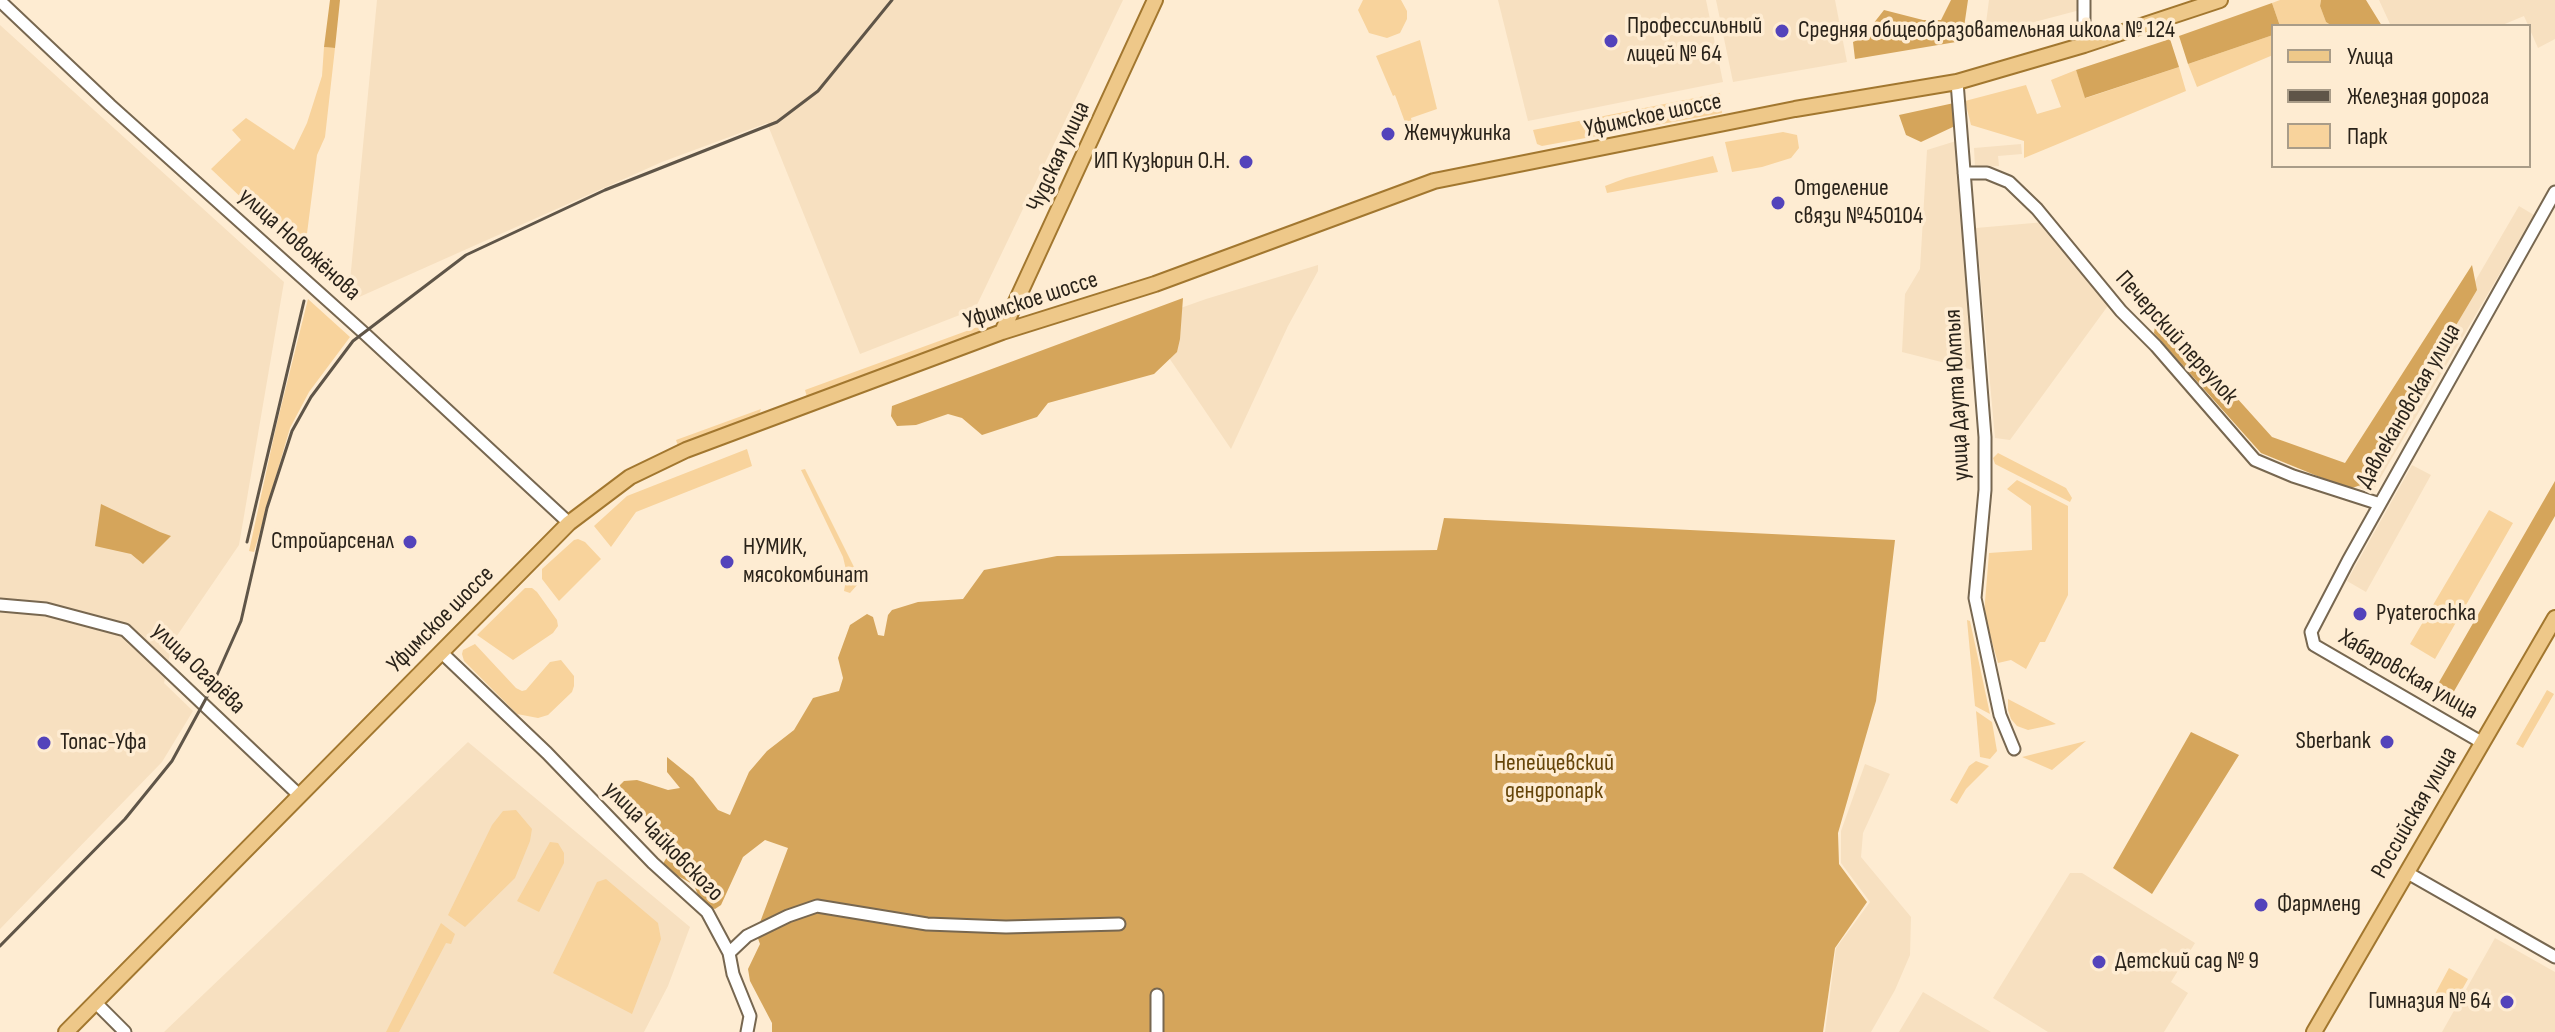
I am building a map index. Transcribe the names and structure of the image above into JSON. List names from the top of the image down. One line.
{"streets":{"main road":["Уфимское шоссе","Чудская улица","Российская улица"],"street":["улица Новожёнова","Печерский переулок","улица Даута Юлтыя","Давлекановская улица","улица Огарёва","Хабаровская улица","улица Чайковского"]},"crossings":[["Уфимское шоссе","Чудская улица"],["Уфимское шоссе","улица Новожёнова"],["Уфимское шоссе","улица Даута Юлтыя"],["Уфимское шоссе","улица Огарёва"],["Уфимское шоссе","улица Чайковского"],["Печерский переулок","улица Даута Юлтыя"],["Печерский переулок","Давлекановская улица"],["Давлекановская улица","Хабаровская улица"],["Хабаровская улица","Российская улица"]],"parks":["Непейцевский дендропарк"],"places":["Средняя общеобразовательная школа № 124","Профессильный лицей № 64","Жемчужинка","ИП Кузюрин О.Н.","Отделение связи №450104","Стройарсенал","НУМИК, мясокомбинат","Pyaterochka","Sberbank","Топас-Уфа","Фармленд","Детский сад № 9","Гимназия № 64"],"legend":["Улица","Железная дорога","Парк"]}
